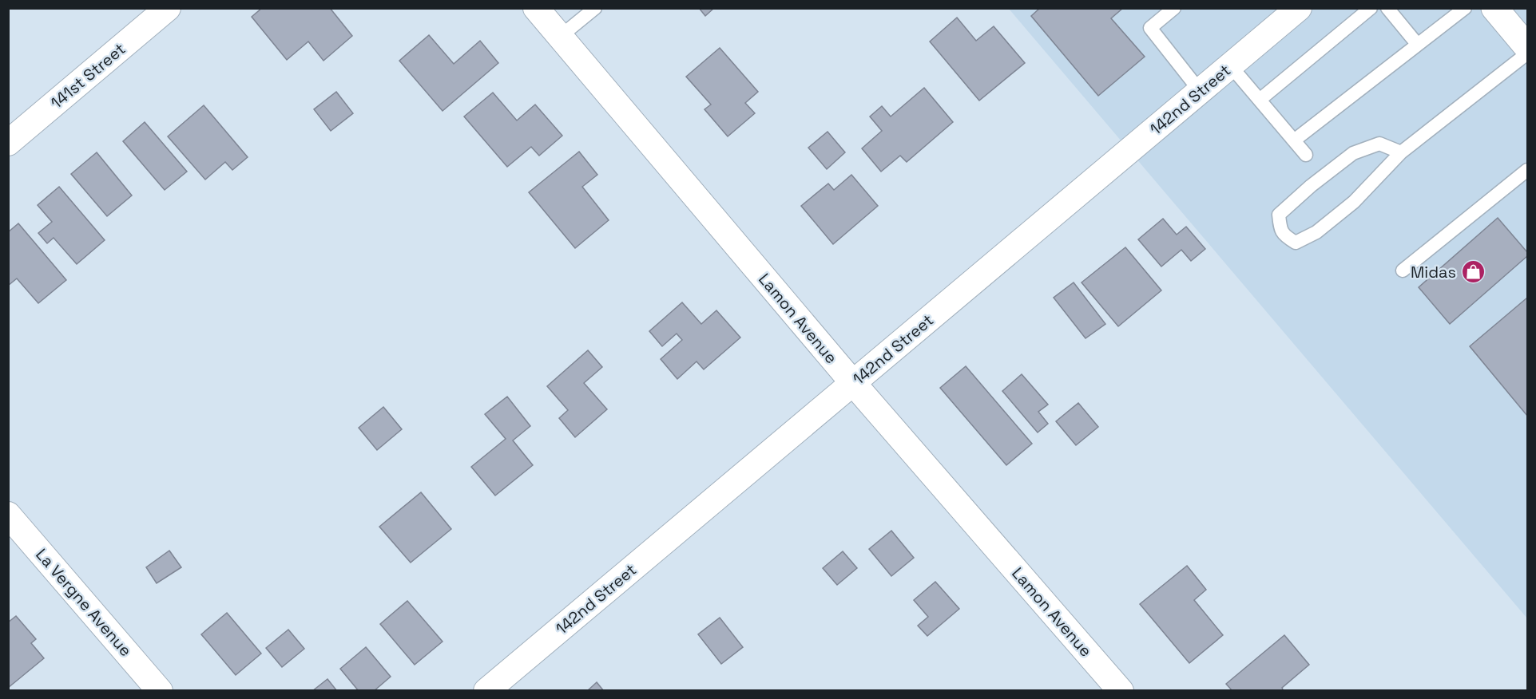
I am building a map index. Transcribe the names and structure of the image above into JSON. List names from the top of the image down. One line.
{"streets":{"street":["141st Street","142nd Street","Lamon Avenue","La Vergne Avenue"]},"crossings":[["142nd Street","Lamon Avenue"]],"places":{"shop":["Midas"]}}
